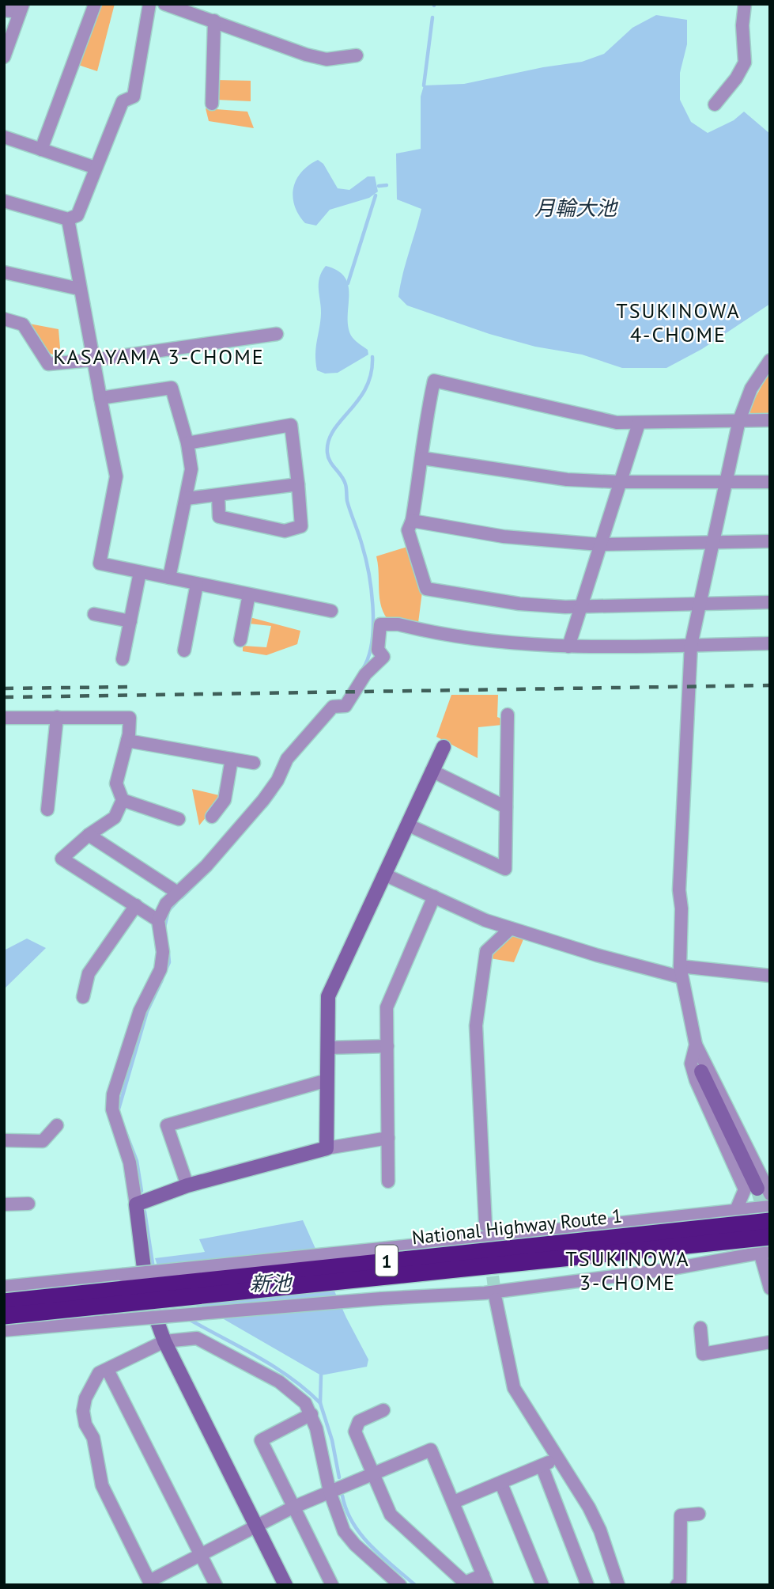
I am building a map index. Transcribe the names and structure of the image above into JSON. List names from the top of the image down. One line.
{"streets":{"highway":["National Highway Route 1","1"]},"districts":["TSUKINOWA 4-CHOME","KASAYAMA 3-CHOME","TSUKINOWA 3-CHOME"],"water":["月輪大池","新池"]}
